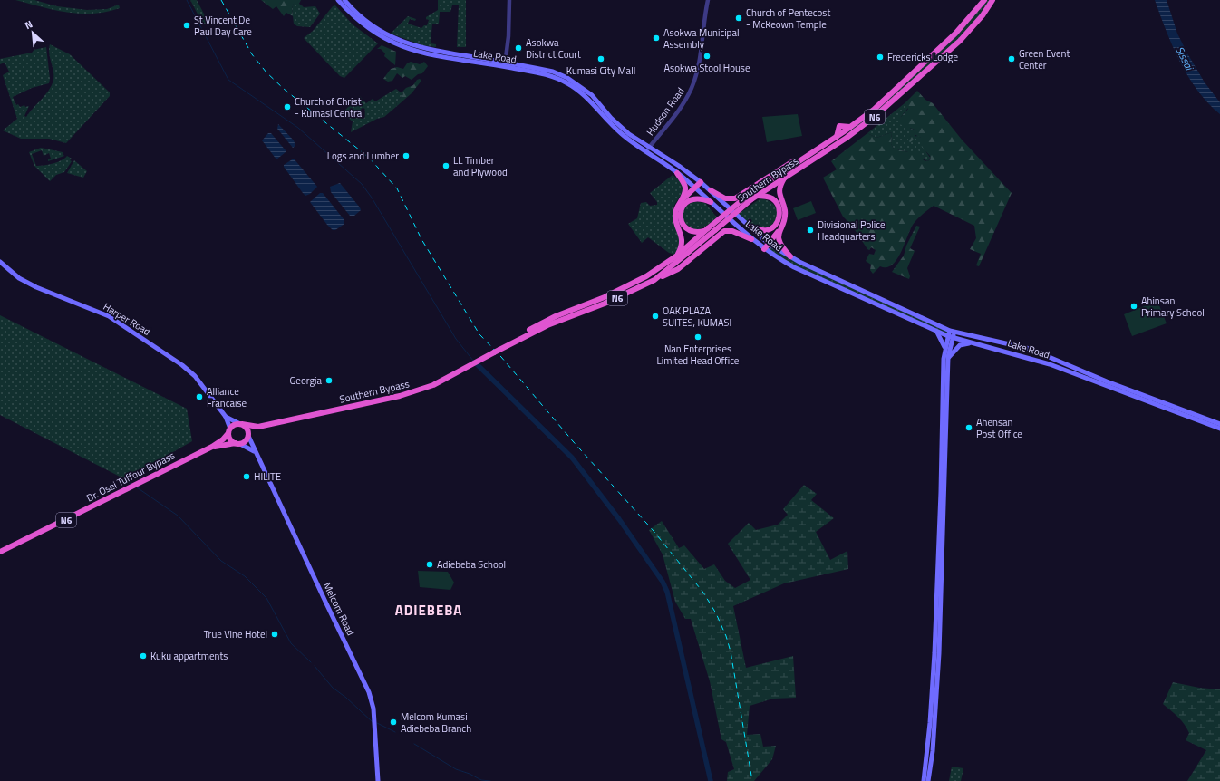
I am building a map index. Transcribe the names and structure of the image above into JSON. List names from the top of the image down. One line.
{"streets":{"highway":["N6","Southern Bypass","Dr. Osei Tuffour Bypass"],"main road":["Lake Road","Harper Road","Melcom Road"],"street":["Hudson Road"]},"crossings":[["Lake Road","Hudson Road"],["N6","Southern Bypass"],["N6","Harper Road"],["N6","Dr. Osei Tuffour Bypass"],["N6","Melcom Road"],["Southern Bypass","Harper Road"],["Southern Bypass","Dr. Osei Tuffour Bypass"],["Southern Bypass","Melcom Road"],["Harper Road","Dr. Osei Tuffour Bypass"],["Harper Road","Melcom Road"],["Dr. Osei Tuffour Bypass","Melcom Road"]],"districts":["ADIEBEBA"],"water":["Sissai"],"places":["Church of Pentecost - McKeown Temple","St Vincent De Paul Day Care","Asokwa Municipal Assembly","Asokwa District Court","Asokwa Stool House","Fredericks Lodge","Kumasi City Mall","Green Event Center","Church of Christ - Kumasi Central","Logs and Lumber","LL Timber and Plywood","Divisional Police Headquarters","Ahinsan Primary School","OAK PLAZA SUITES, KUMASI","Nan Enterprises Limited Head Office","Georgia","Alliance Francaise","Ahensan Post Office","HILITE","Adiebeba School","True Vine Hotel","Kuku appartments","Melcom Kumasi Adiebeba Branch"],"north":"top left"}
